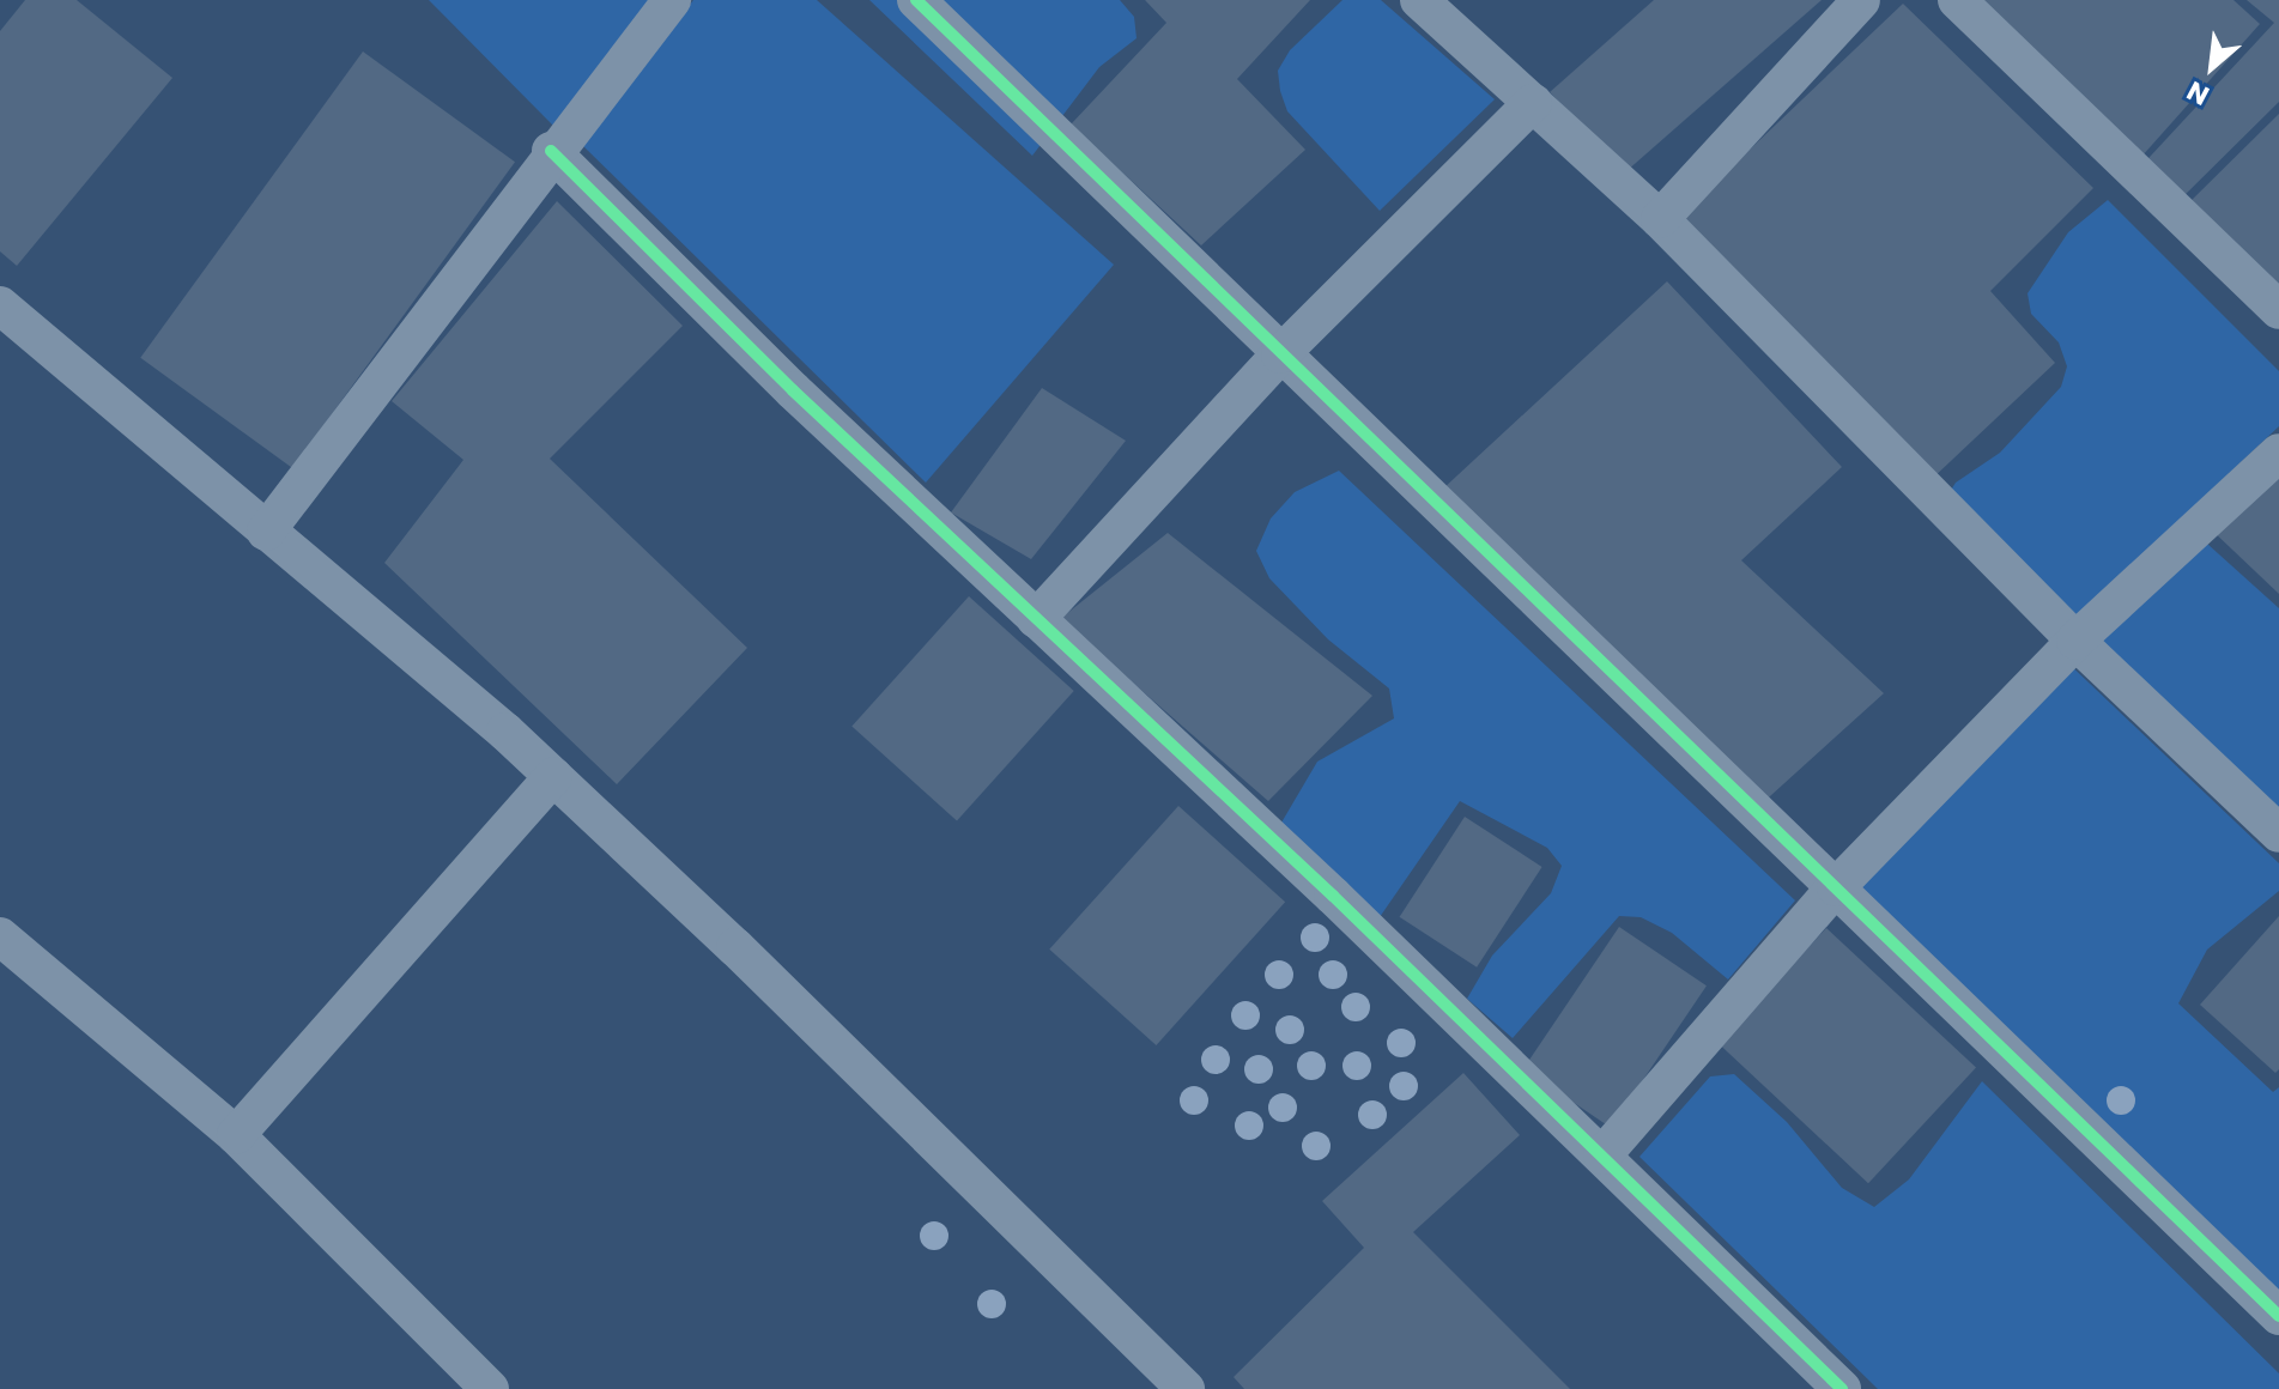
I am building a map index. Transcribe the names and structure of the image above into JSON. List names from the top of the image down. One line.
{"north":"bottom left"}
